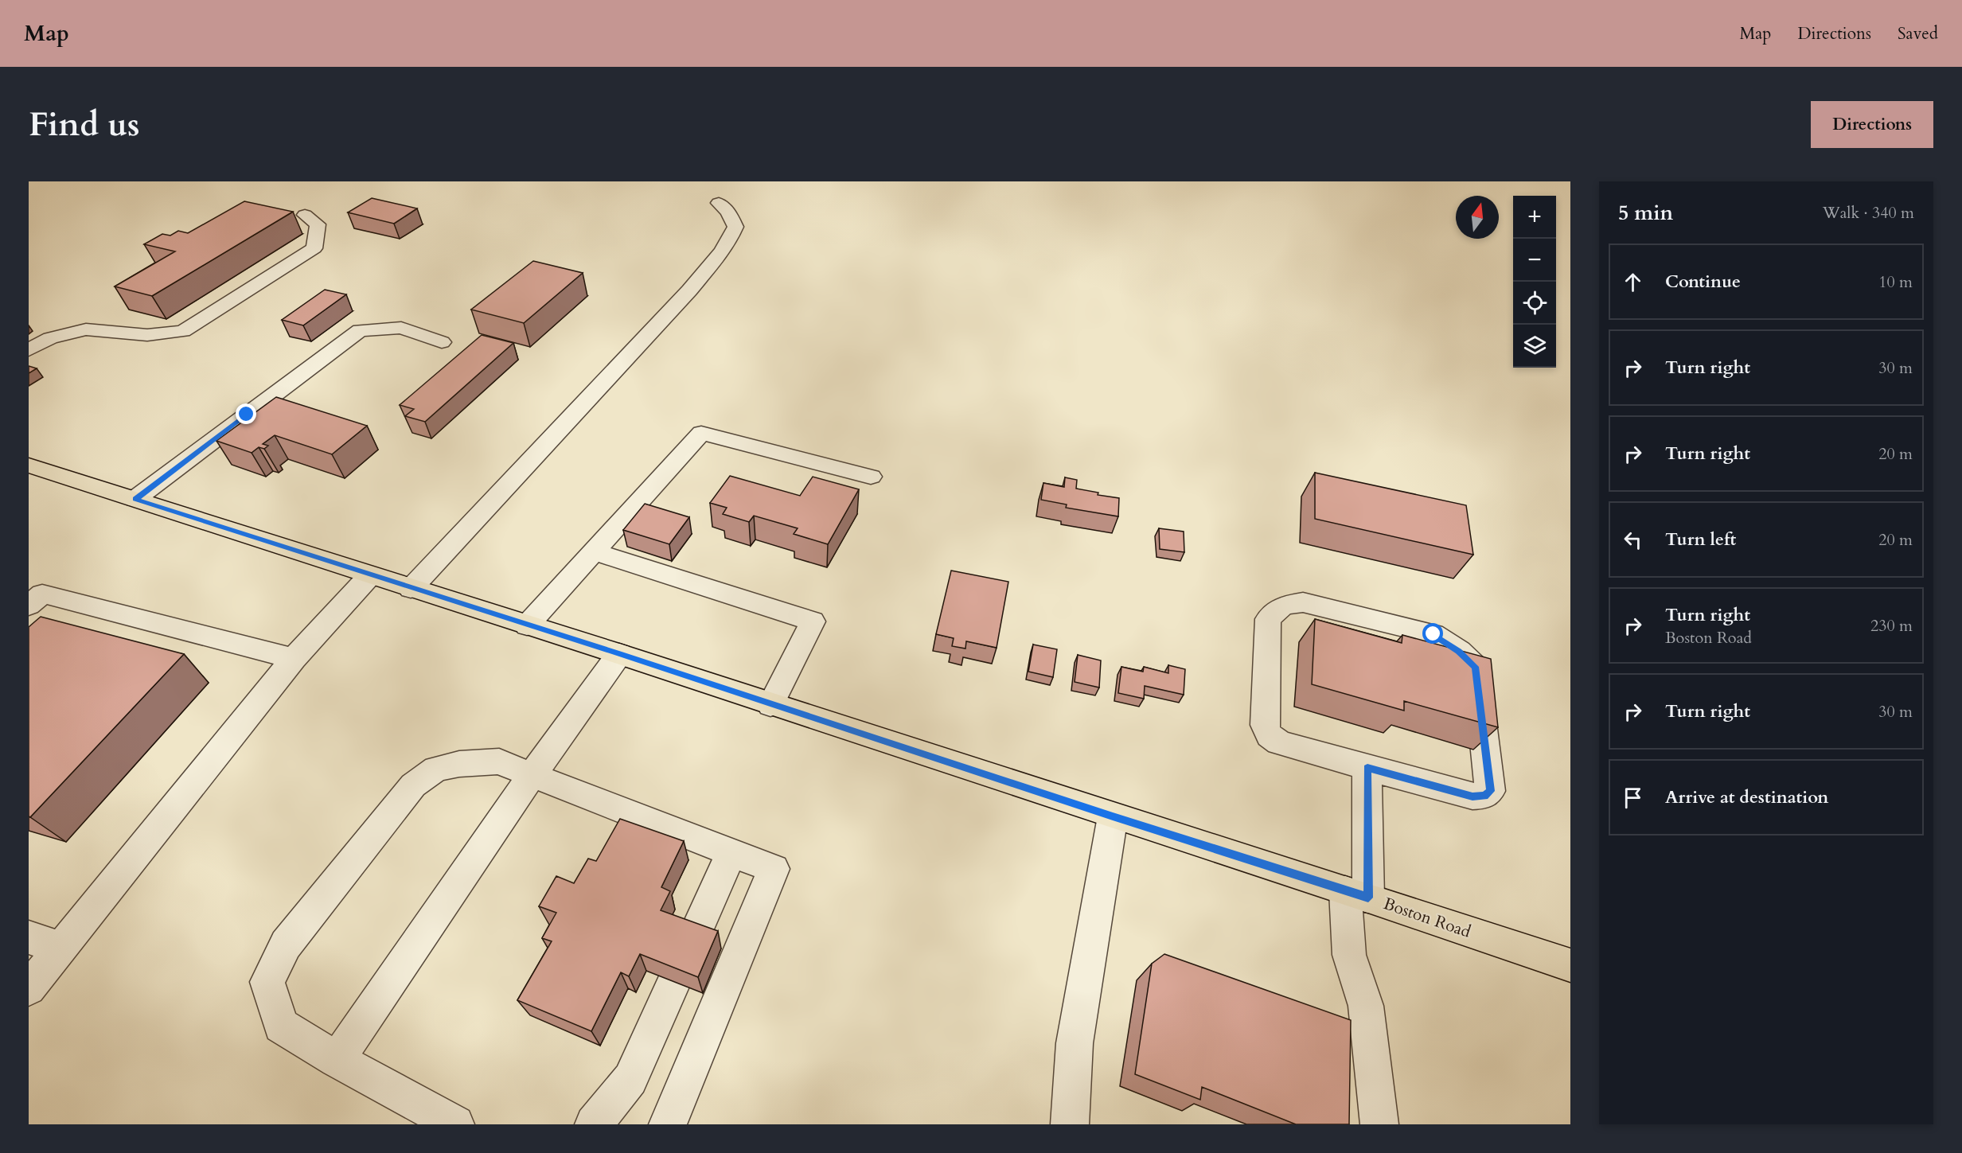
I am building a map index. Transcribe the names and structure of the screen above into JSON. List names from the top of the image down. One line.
{"streets":{"main road":["Boston Road"]},"north":"top","page":{"header":"Map","nav":["Map","Directions","Saved"],"buttons":"Directions","title":"Find us","heading":["5 min","Walk · 340 m"],"map_buttons":["+","−"],"list":[["Continue","10 m"],["Turn right","30 m"],["Turn right","20 m"],["Turn left","20 m"],["Turn right","Boston Road","230 m"],["Turn right","30 m"],"Arrive at destination"]}}
